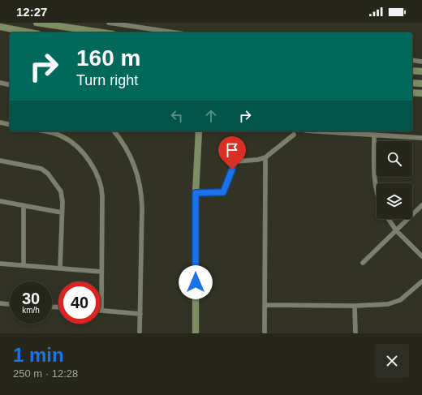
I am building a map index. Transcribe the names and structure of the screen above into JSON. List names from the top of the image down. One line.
{"page":{"status":"12:27","turn":["160 m","Turn right"],"speed":"30 km/h","limit":"40","heading":["1 min","250 m · 12:28"]}}
